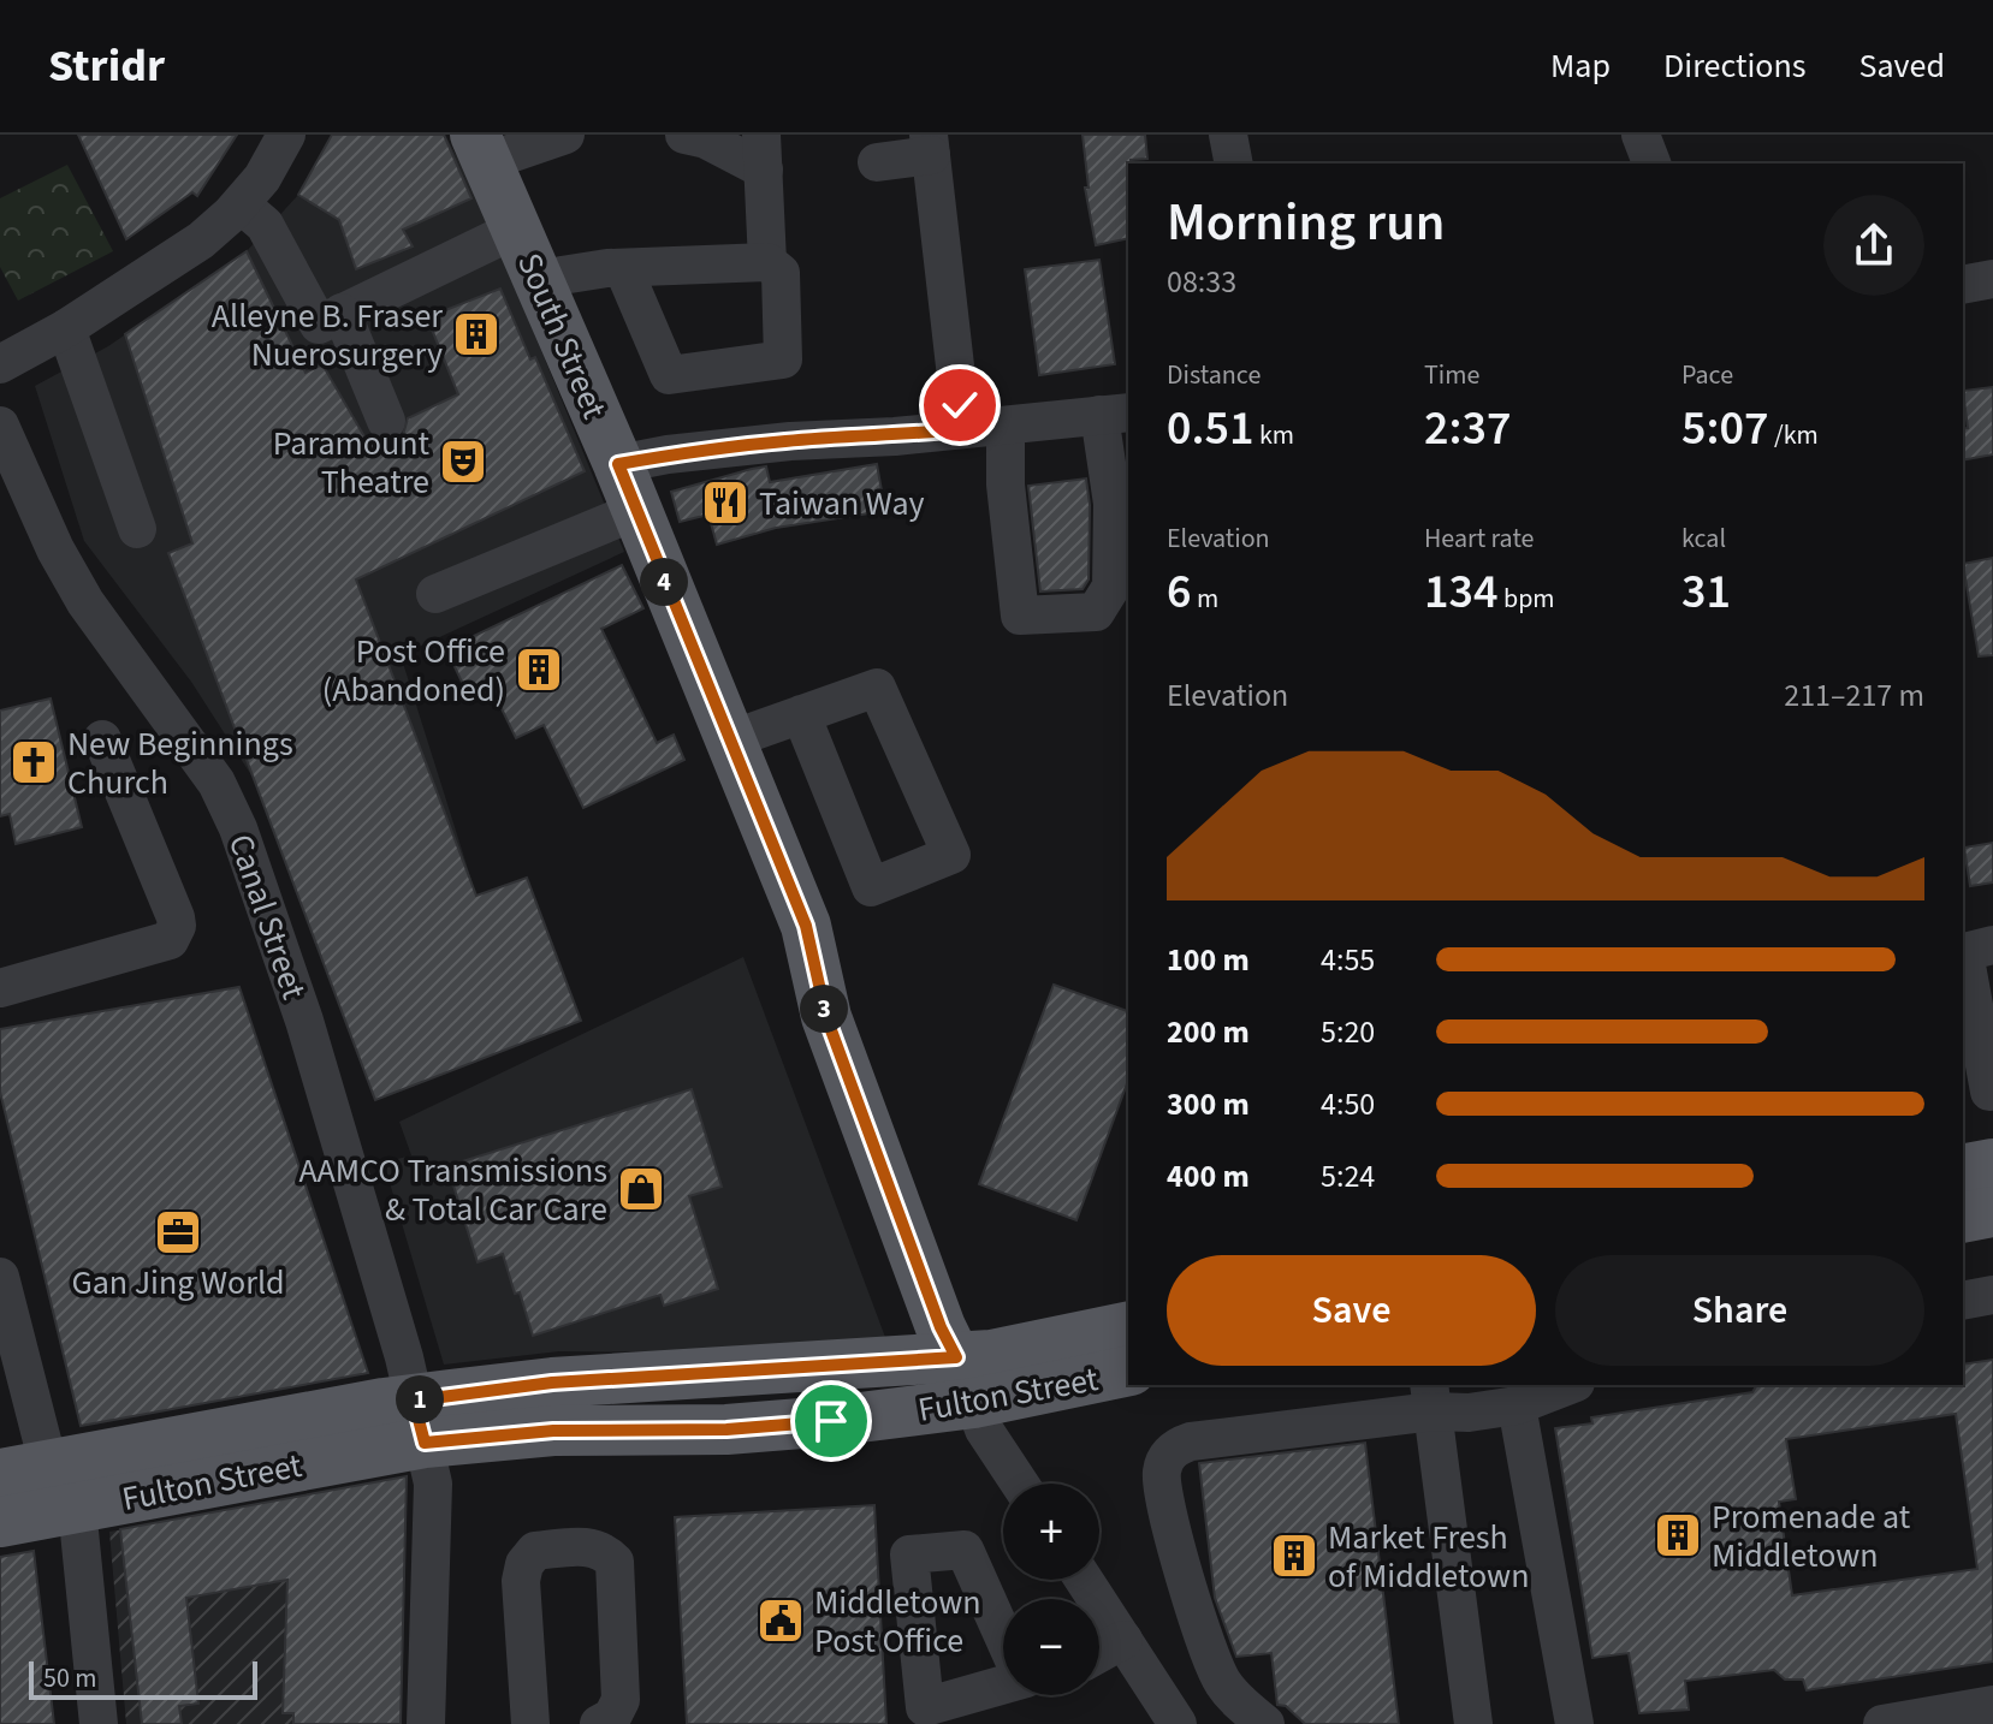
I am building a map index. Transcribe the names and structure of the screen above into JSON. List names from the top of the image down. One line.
{"streets":{"main road":["South Street","Fulton Street"],"street":["Canal Street"]},"crossings":[["South Street","Fulton Street"],["Canal Street","Fulton Street"]],"places":{"building":["Alleyne B. Fraser Nuerosurgery","Post Office (Abandoned)","Promenade at Middletown","Market Fresh of Middletown"],"theatre":["Paramount Theatre"],"restaurant":["Taiwan Way"],"church":["New Beginnings Church"],"shop":["AAMCO Transmissions & Total Car Care"],"office":["Gan Jing World"],"public building":["Middletown Post Office"]},"scale_bar":"50 m","page":{"header":"Stridr","nav":["Map","Directions","Saved"],"heading":["Morning run","08:33"],"stats":[["Distance","0.51 km"],["Time","2:37"],["Pace","5:07 /km"],["Elevation","6 m"],["Heart rate","134 bpm"],["kcal","31"]],"pins":["4","3","1"],"chart":["Elevation","211–217 m"],"list":[{"name":"100 m","note":"4:55"},{"name":"200 m","note":"5:20"},{"name":"300 m","note":"4:50"},{"name":"400 m","note":"5:24"}],"buttons":["Save","Share"],"map_buttons":["+","−"],"scale":"50 m"}}
